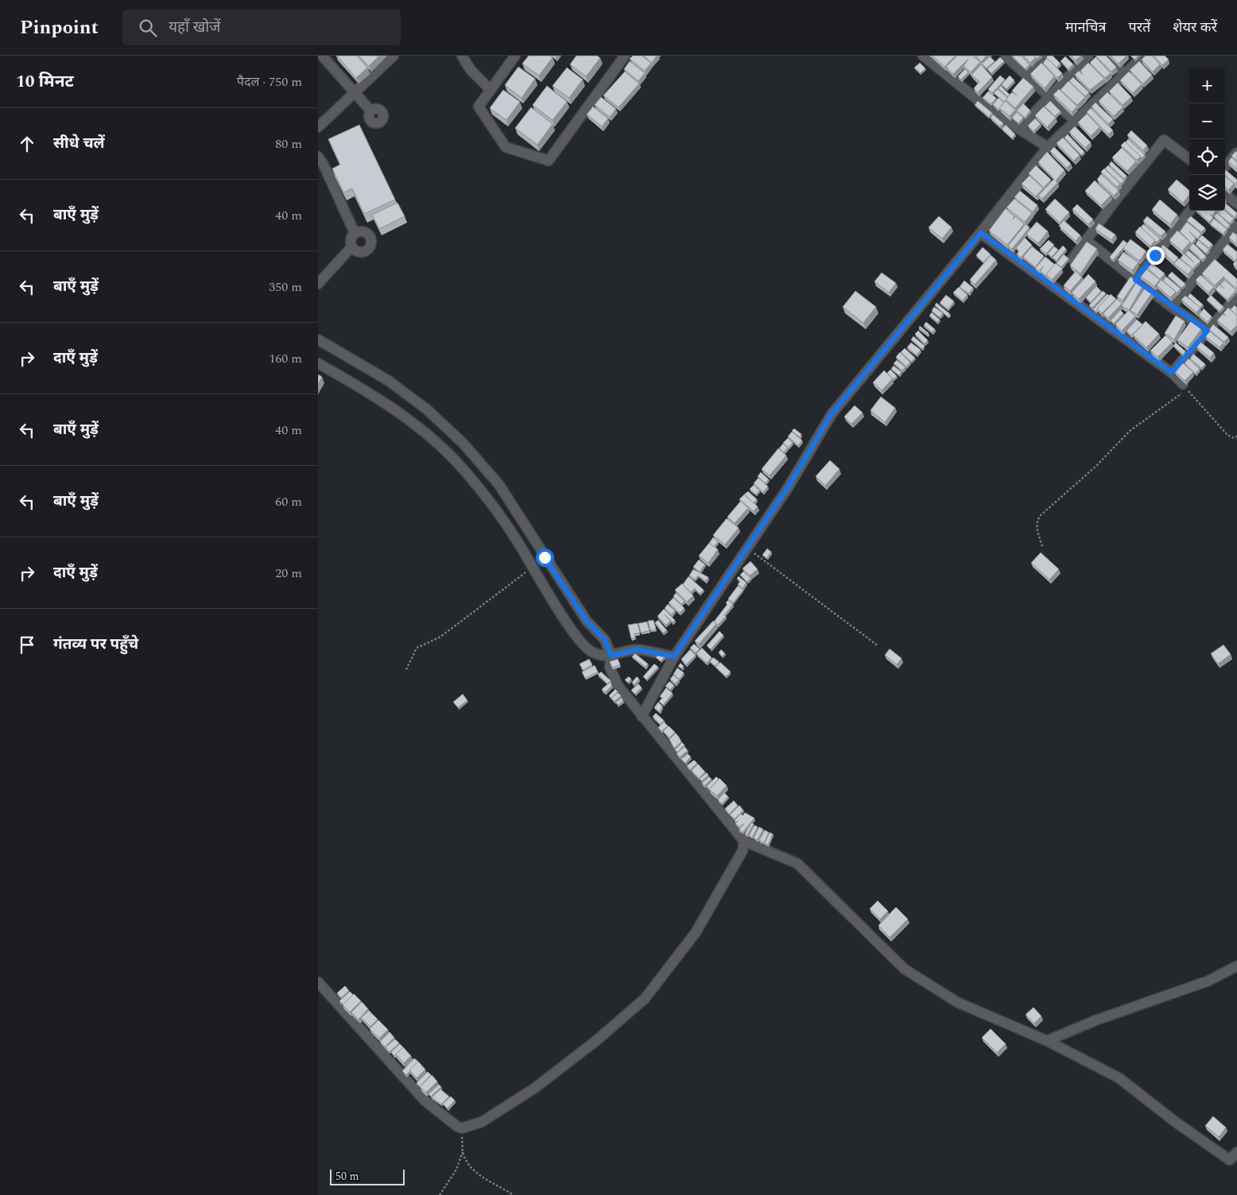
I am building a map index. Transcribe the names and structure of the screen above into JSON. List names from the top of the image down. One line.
{"scale_bar":"50 m","page":{"header":"Pinpoint","search":"यहाँ खोजें","nav":["मानचित्र","परतें","शेयर करें"],"heading":["10 मिनट","पैदल · 750 m"],"map_buttons":["+","−"],"list":[["सीधे चलें","80 m"],["बाएँ मुड़ें","40 m"],["बाएँ मुड़ें","350 m"],["दाएँ मुड़ें","160 m"],["बाएँ मुड़ें","40 m"],["बाएँ मुड़ें","60 m"],["दाएँ मुड़ें","20 m"],"गंतव्य पर पहुँचे"],"scale":"50 m"}}
